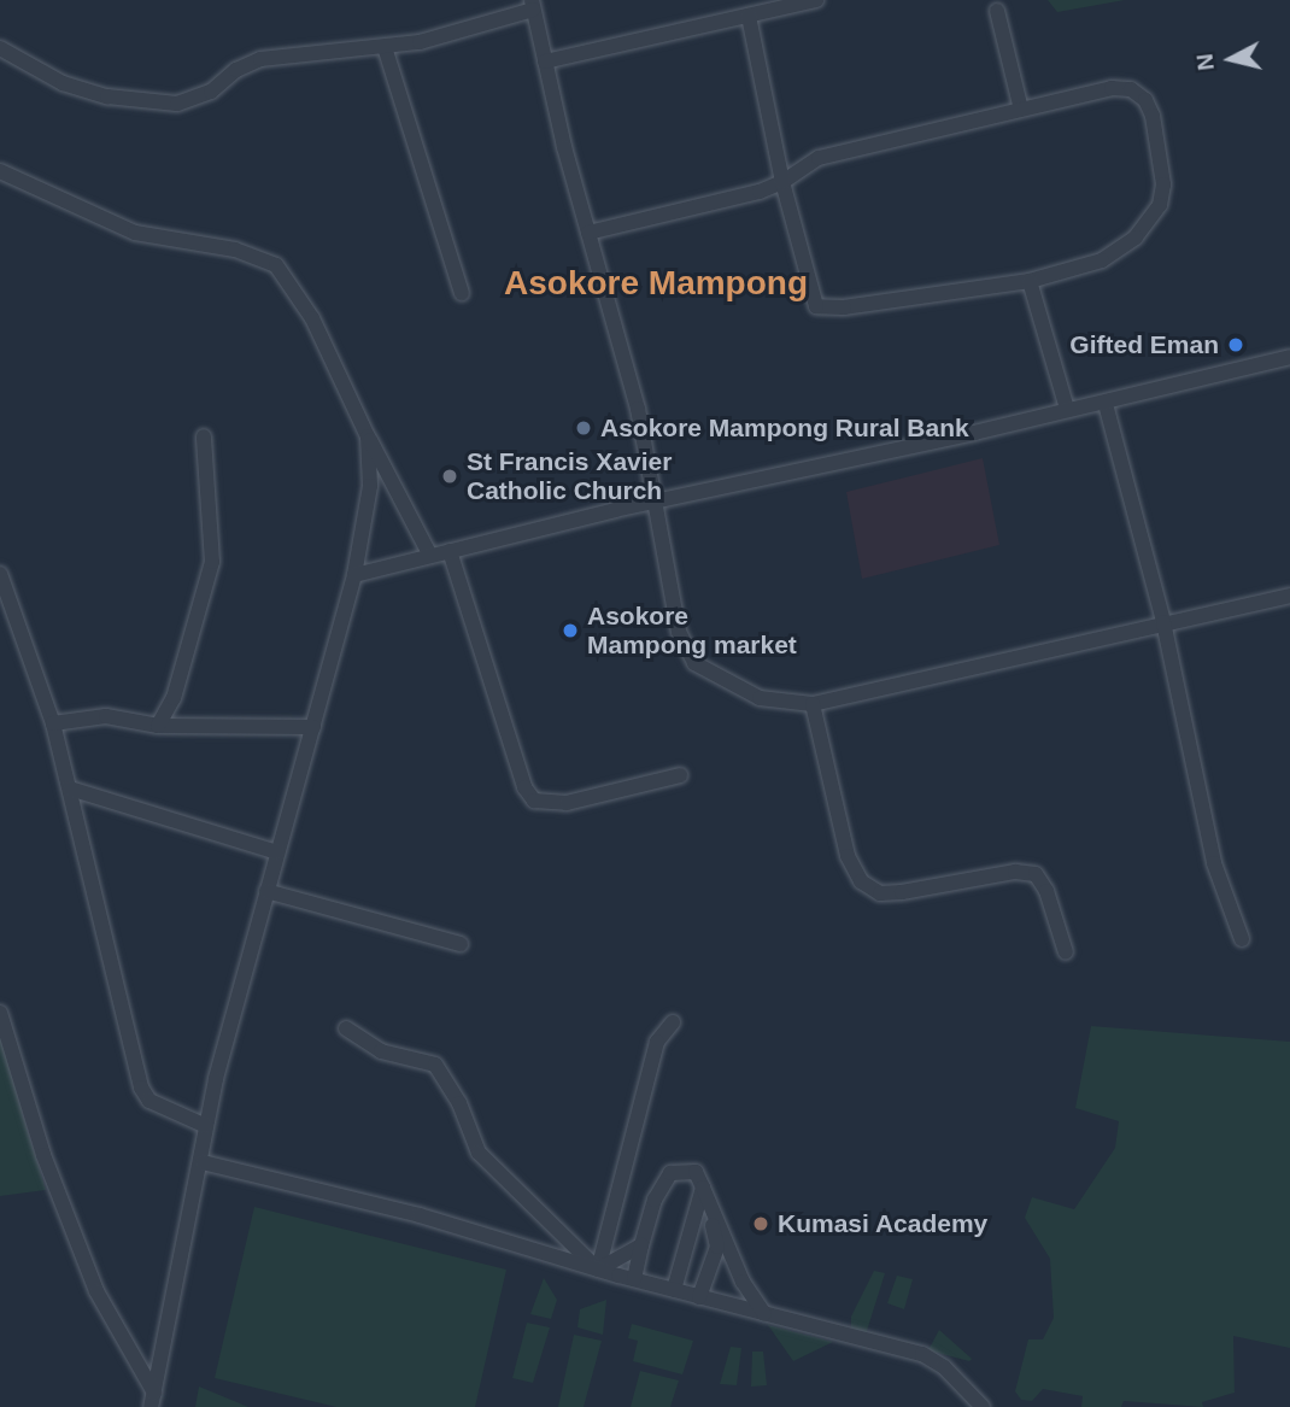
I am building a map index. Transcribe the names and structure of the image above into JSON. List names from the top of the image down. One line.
{"districts":["Asokore Mampong"],"places":["Gifted Eman","Asokore Mampong Rural Bank","St Francis Xavier Catholic Church","Asokore Mampong market","Kumasi Academy"],"north":"left"}
